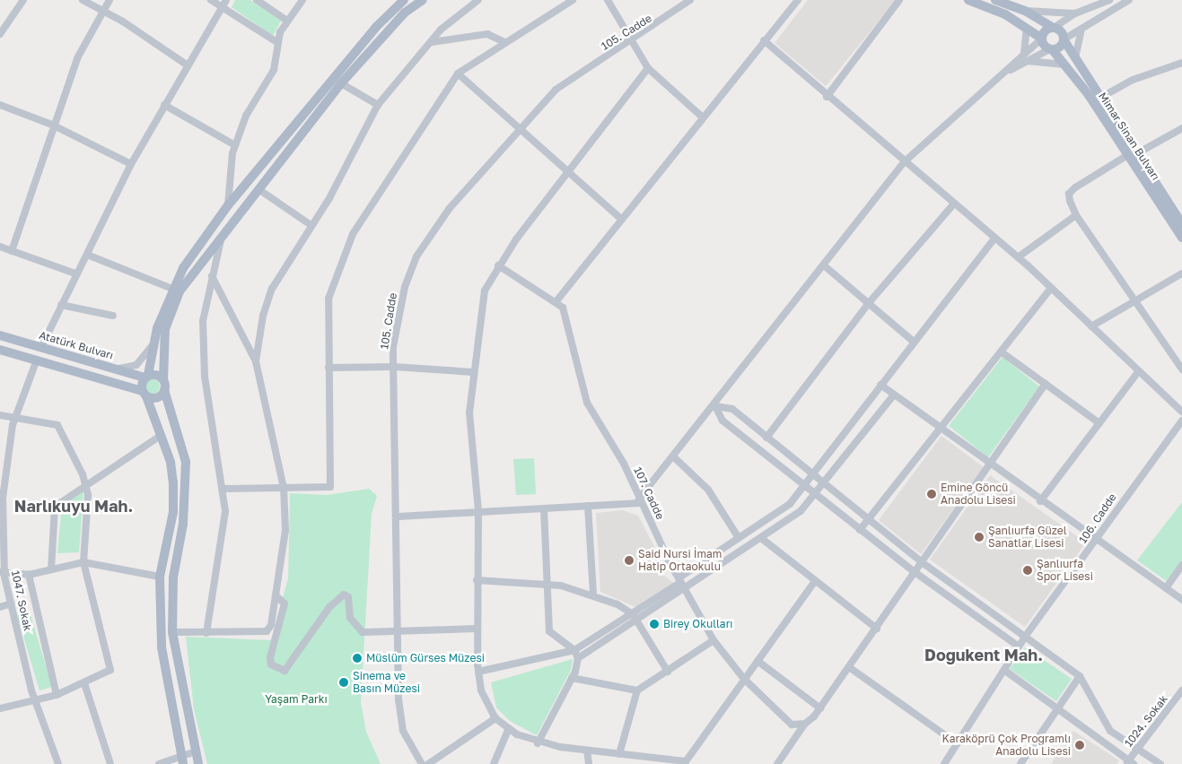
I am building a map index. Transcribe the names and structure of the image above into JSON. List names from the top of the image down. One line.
{"streets":{"main road":["Mimar Sinan Bulvarı","Atatürk Bulvarı"],"street":["105. Cadde","107. Cadde","106. Cadde","1047. Sokak","1024. Sokak"]},"crossings":[["Atatürk Bulvarı","1047. Sokak"]],"districts":["Narlıkuyu Mah.","Doğukent Mah."],"parks":["Yaşam Parkı"],"places":["Emine Göncü Anadolu Lisesi","Şanlıurfa Güzel Sanatlar Lisesi","Said Nursi İmam Hatip Ortaokulu","Şanlıurfa Spor Lisesi","Birey Okulları","Müslüm Gürses Müzesi","Sinema ve Basın Müzesi","Karaköprü Çok Programlı Anadolu Lisesi"]}
